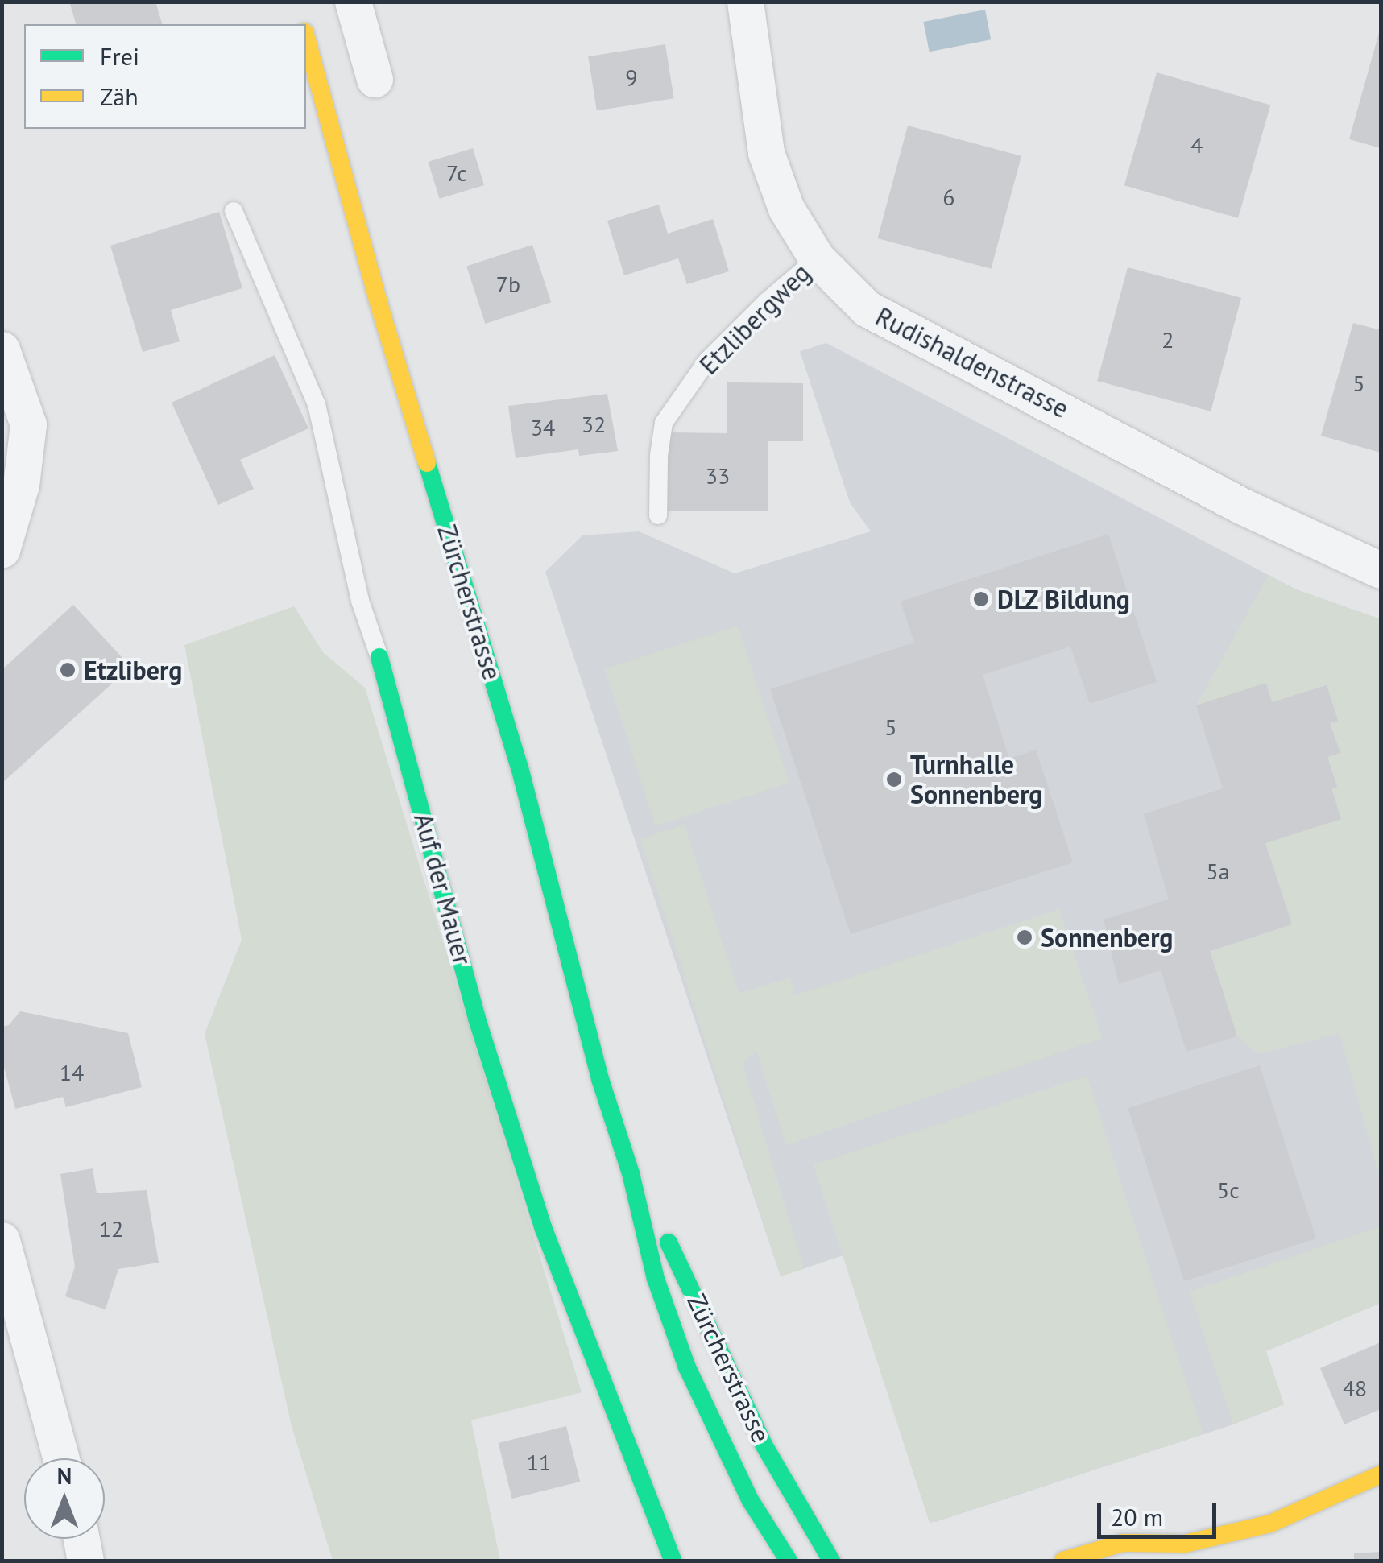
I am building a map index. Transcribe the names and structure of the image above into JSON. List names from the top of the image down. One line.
{"streets":{"main road":["Zürcherstrasse","Auf der Mauer"],"street":["Rudishaldenstrasse"],"lane":["Etzlibergweg"]},"crossings":[["Etzlibergweg","Rudishaldenstrasse"]],"places":["DLZ Bildung","Etzliberg","Turnhalle Sonnenberg","Sonnenberg"],"house_numbers":["9","4","7c","6","7b","2","5","32","34","33","5","5a","14","5c","12","48","11"],"legend":["Frei","Zäh"],"scale_bar":"20 m","north":"top"}
